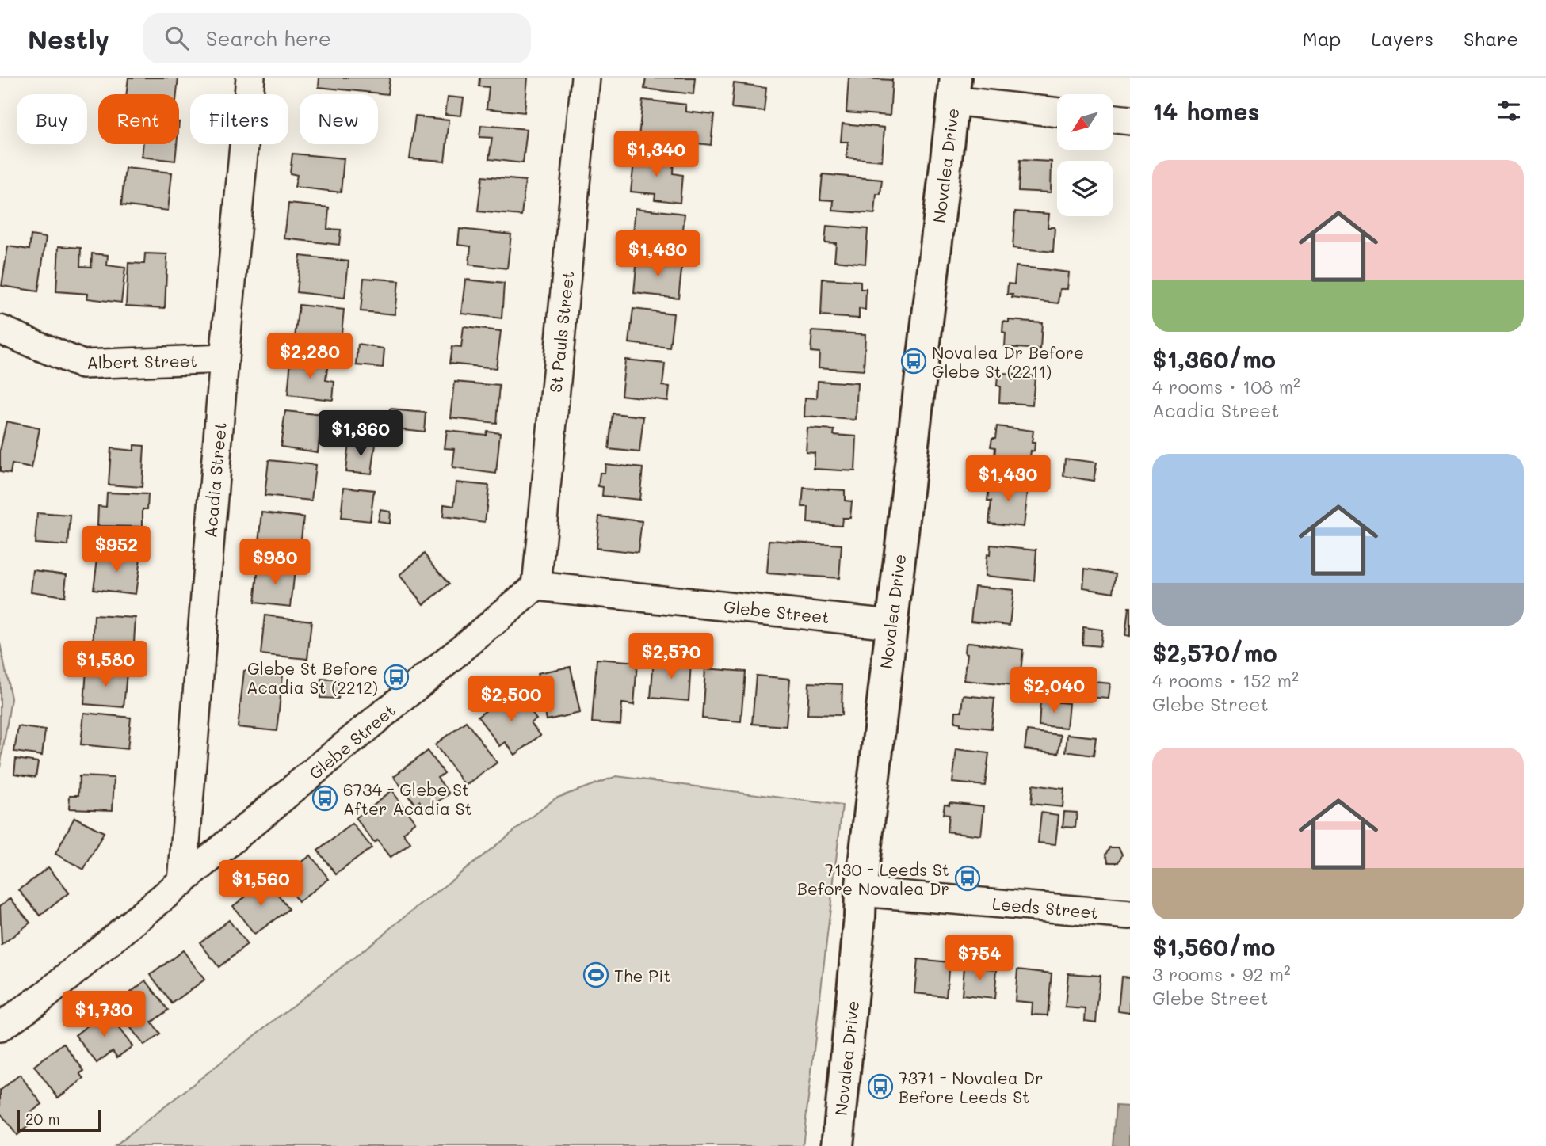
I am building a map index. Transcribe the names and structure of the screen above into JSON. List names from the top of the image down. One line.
{"streets":{"street":["Novalea Drive","St Pauls Street","Albert Street","Acadia Street","Glebe Street","Leeds Street"]},"crossings":[["Novalea Drive","Glebe Street"],["Novalea Drive","Leeds Street"],["St Pauls Street","Glebe Street"],["Albert Street","Acadia Street"],["Acadia Street","Glebe Street"]],"places":{"bus stop":["Novalea Dr Before Glebe St (2211)","Glebe St Before Acadia St (2212)","6734 - Glebe St After Acadia St","7130 - Leeds St Before Novalea Dr","7371 - Novalea Dr Before Leeds St"],"sports":["The Pit"]},"scale_bar":"20 m","north":"bottom left","page":{"header":"Nestly","search":"Search here","nav":["Map","Layers","Share"],"heading":"14 homes","chip":["Buy","Rent","Filters","New"],"price":["$1,340","$1,430","$2,280","$1,360","$1,430","$952","$980","$2,570","$1,580","$2,040","$2,500","$1,560","$754","$1,730"],"list":[{"name":"$1,360/mo","note":"4 rooms · 108 m² · Acadia Street"},{"name":"$2,570/mo","note":"4 rooms · 152 m² · Glebe Street"},{"name":"$1,560/mo","note":"3 rooms · 92 m² · Glebe Street"}],"scale":"20 m"}}
